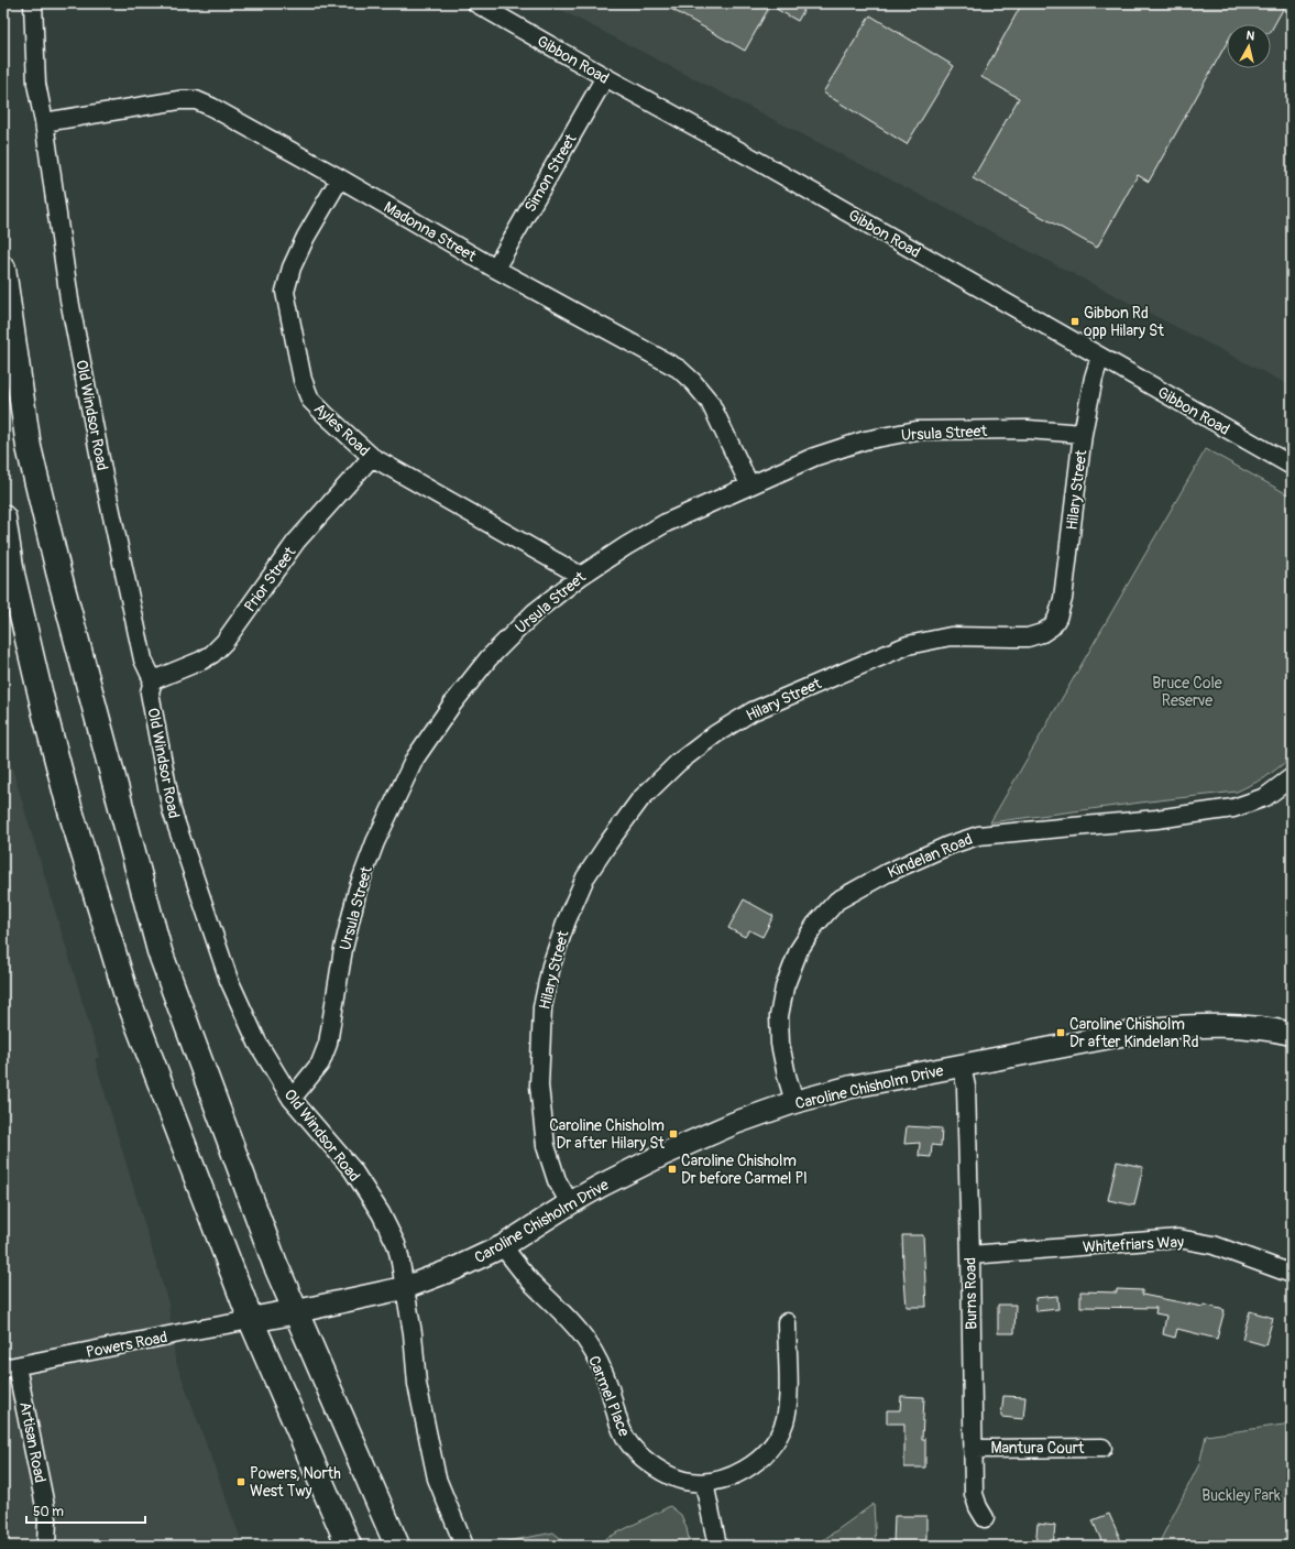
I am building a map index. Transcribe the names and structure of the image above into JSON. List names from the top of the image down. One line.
{"streets":{"highway":["Caroline Chisholm Drive"],"street":["Gibbon Road","Simon Street","Madonna Street","Old Windsor Road","Ayles Road","Ursula Street","Hilary Street","Prior Street","Kindelan Road","Whitefriars Way","Burns Road","Powers Road","Carmel Place","Artisan Road","Mantura Court"]},"crossings":[["Gibbon Road","Simon Street"],["Gibbon Road","Hilary Street"],["Simon Street","Madonna Street"],["Madonna Street","Old Windsor Road"],["Madonna Street","Ayles Road"],["Madonna Street","Ursula Street"],["Old Windsor Road","Ursula Street"],["Old Windsor Road","Prior Street"],["Old Windsor Road","Caroline Chisholm Drive"],["Ayles Road","Ursula Street"],["Ayles Road","Prior Street"],["Ursula Street","Hilary Street"],["Hilary Street","Caroline Chisholm Drive"],["Kindelan Road","Caroline Chisholm Drive"],["Caroline Chisholm Drive","Burns Road"],["Caroline Chisholm Drive","Powers Road"],["Caroline Chisholm Drive","Carmel Place"],["Whitefriars Way","Burns Road"],["Burns Road","Mantura Court"],["Powers Road","Artisan Road"]],"parks":["Bruce Cole Reserve","Buckley Park"],"places":{"transit":["Gibbon Rd opp Hilary St","Caroline Chisholm Dr after Kindelan Rd","Caroline Chisholm Dr after Hilary St","Caroline Chisholm Dr before Carmel Pl","Powers, North West Twy"]},"scale_bar":"50 m","north":"top"}
